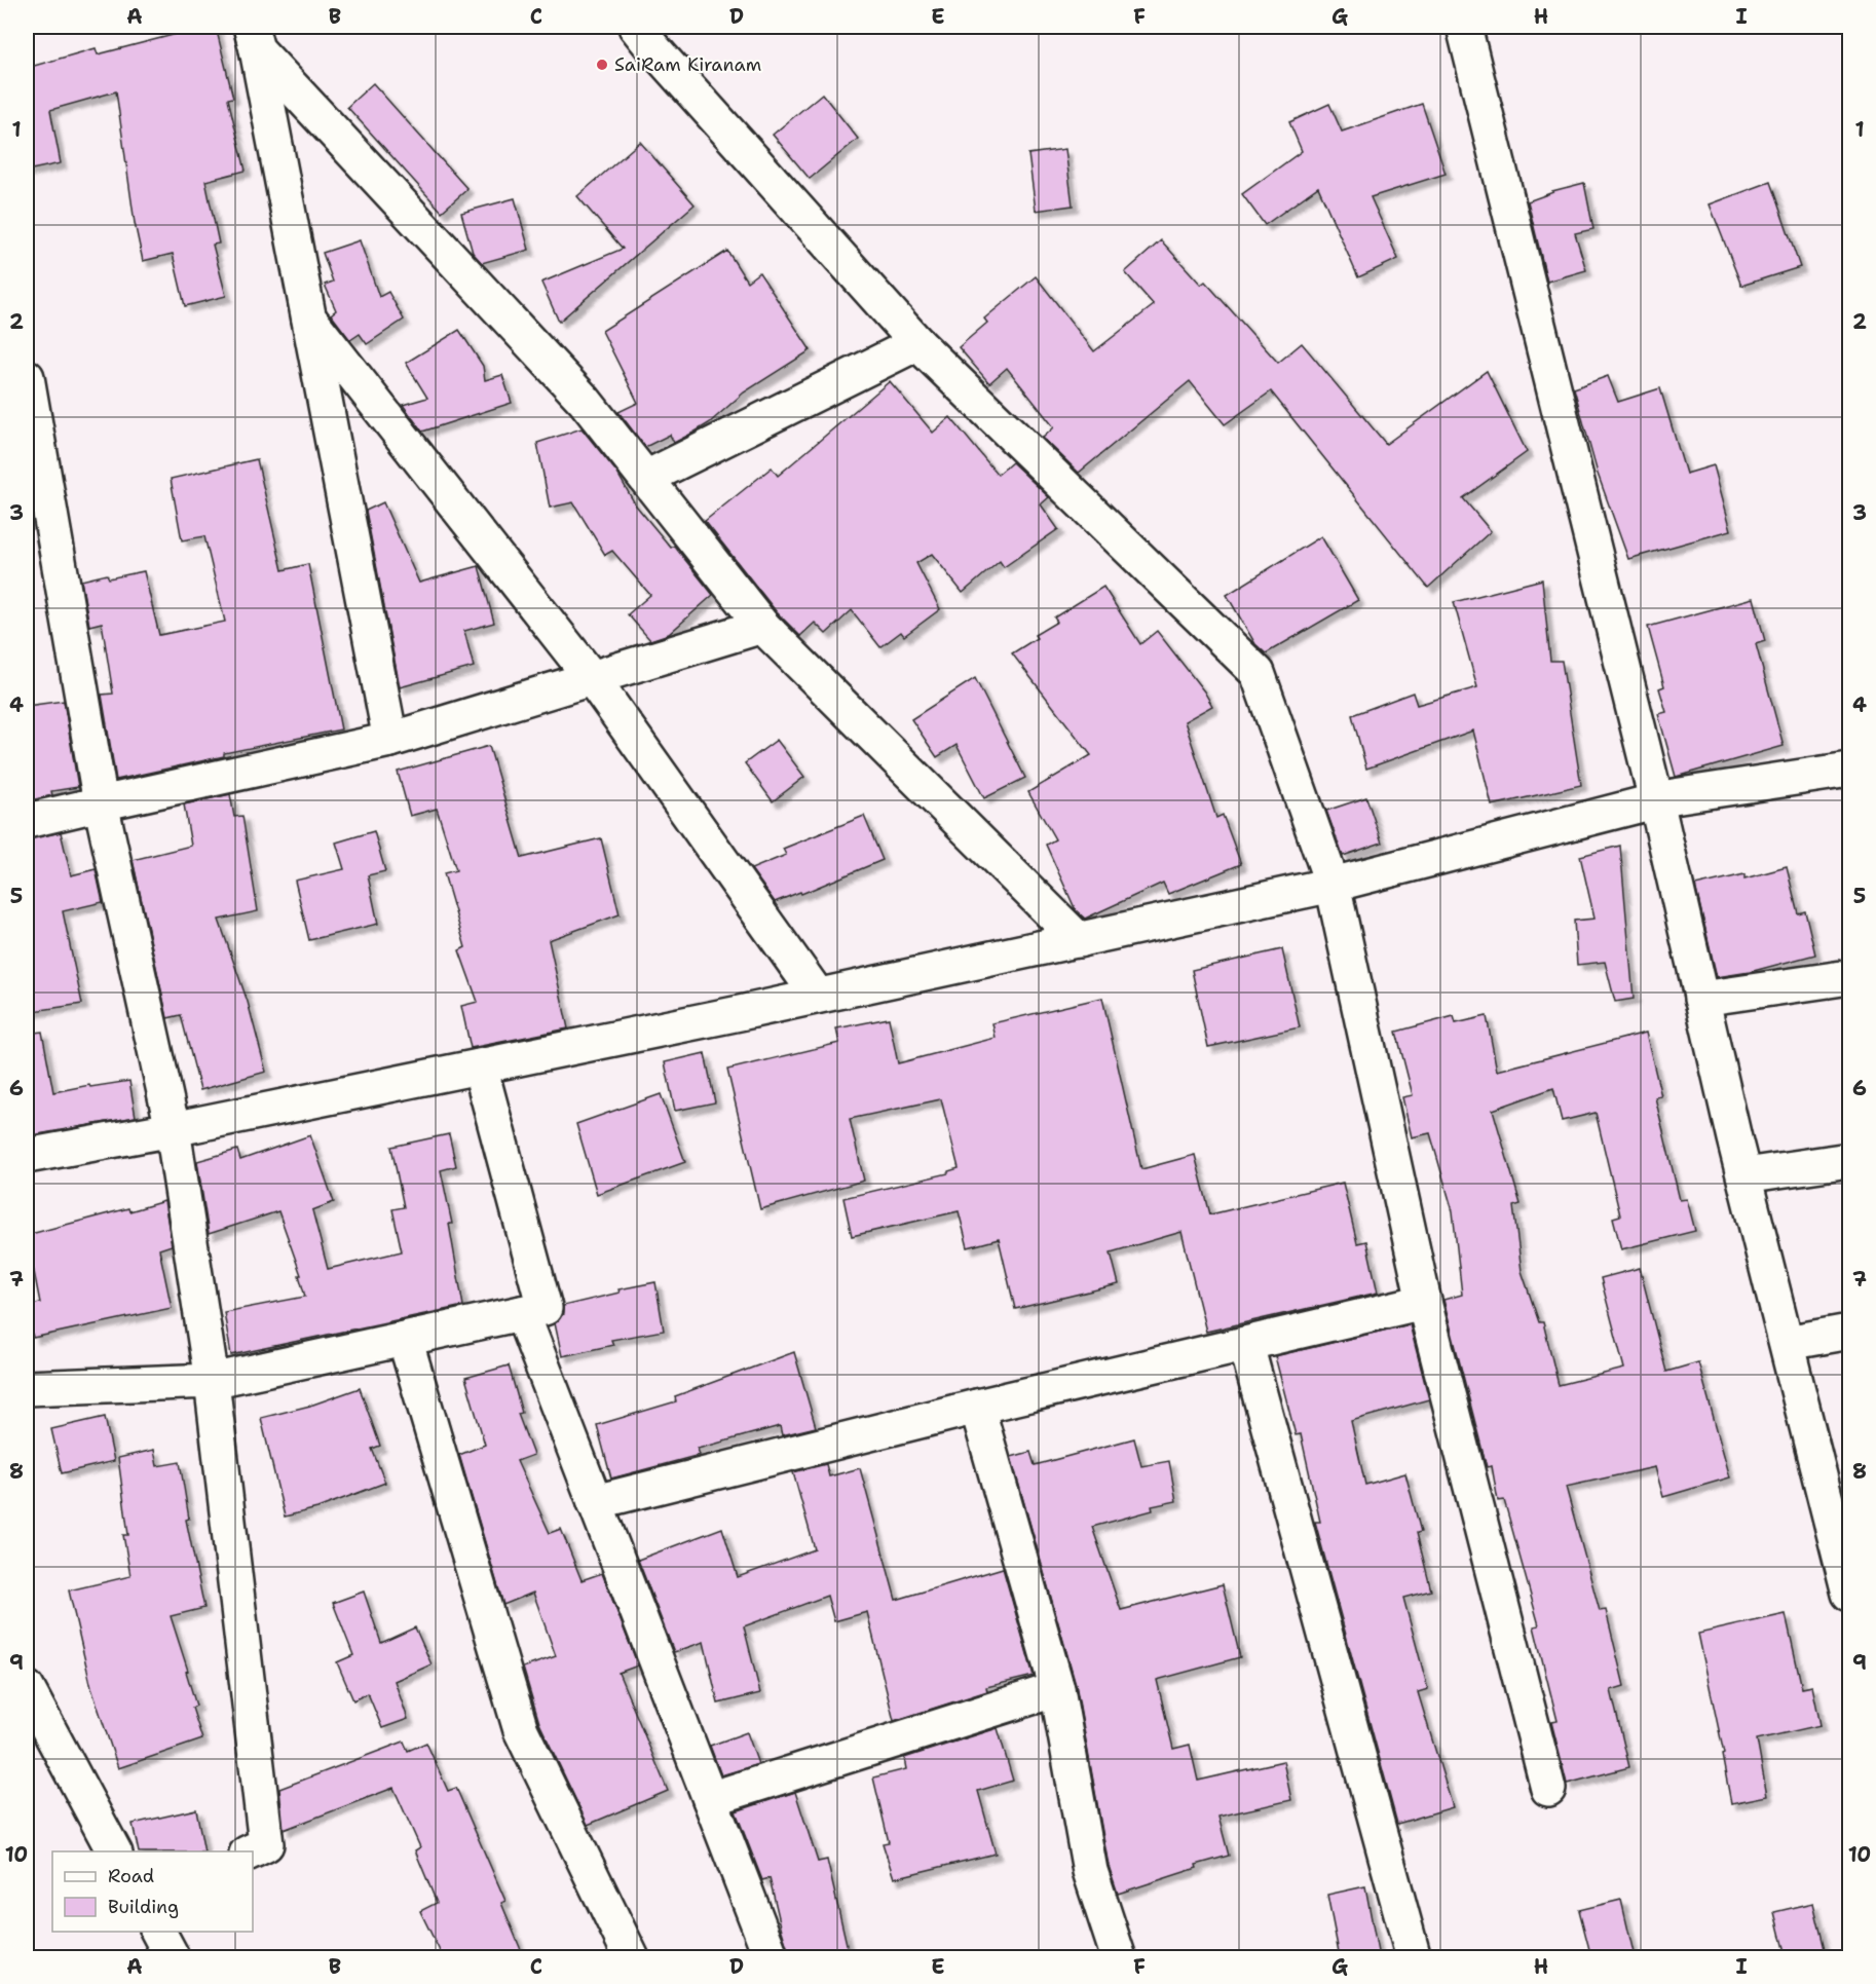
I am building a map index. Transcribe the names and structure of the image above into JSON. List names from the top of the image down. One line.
{"places":["SaiRam Kiranam"],"legend":["Road","Building"],"grid":{"columns":["A","B","C","D","E","F","G","H","I"],"rows":["1","2","3","4","5","6","7","8","9","10"]}}
